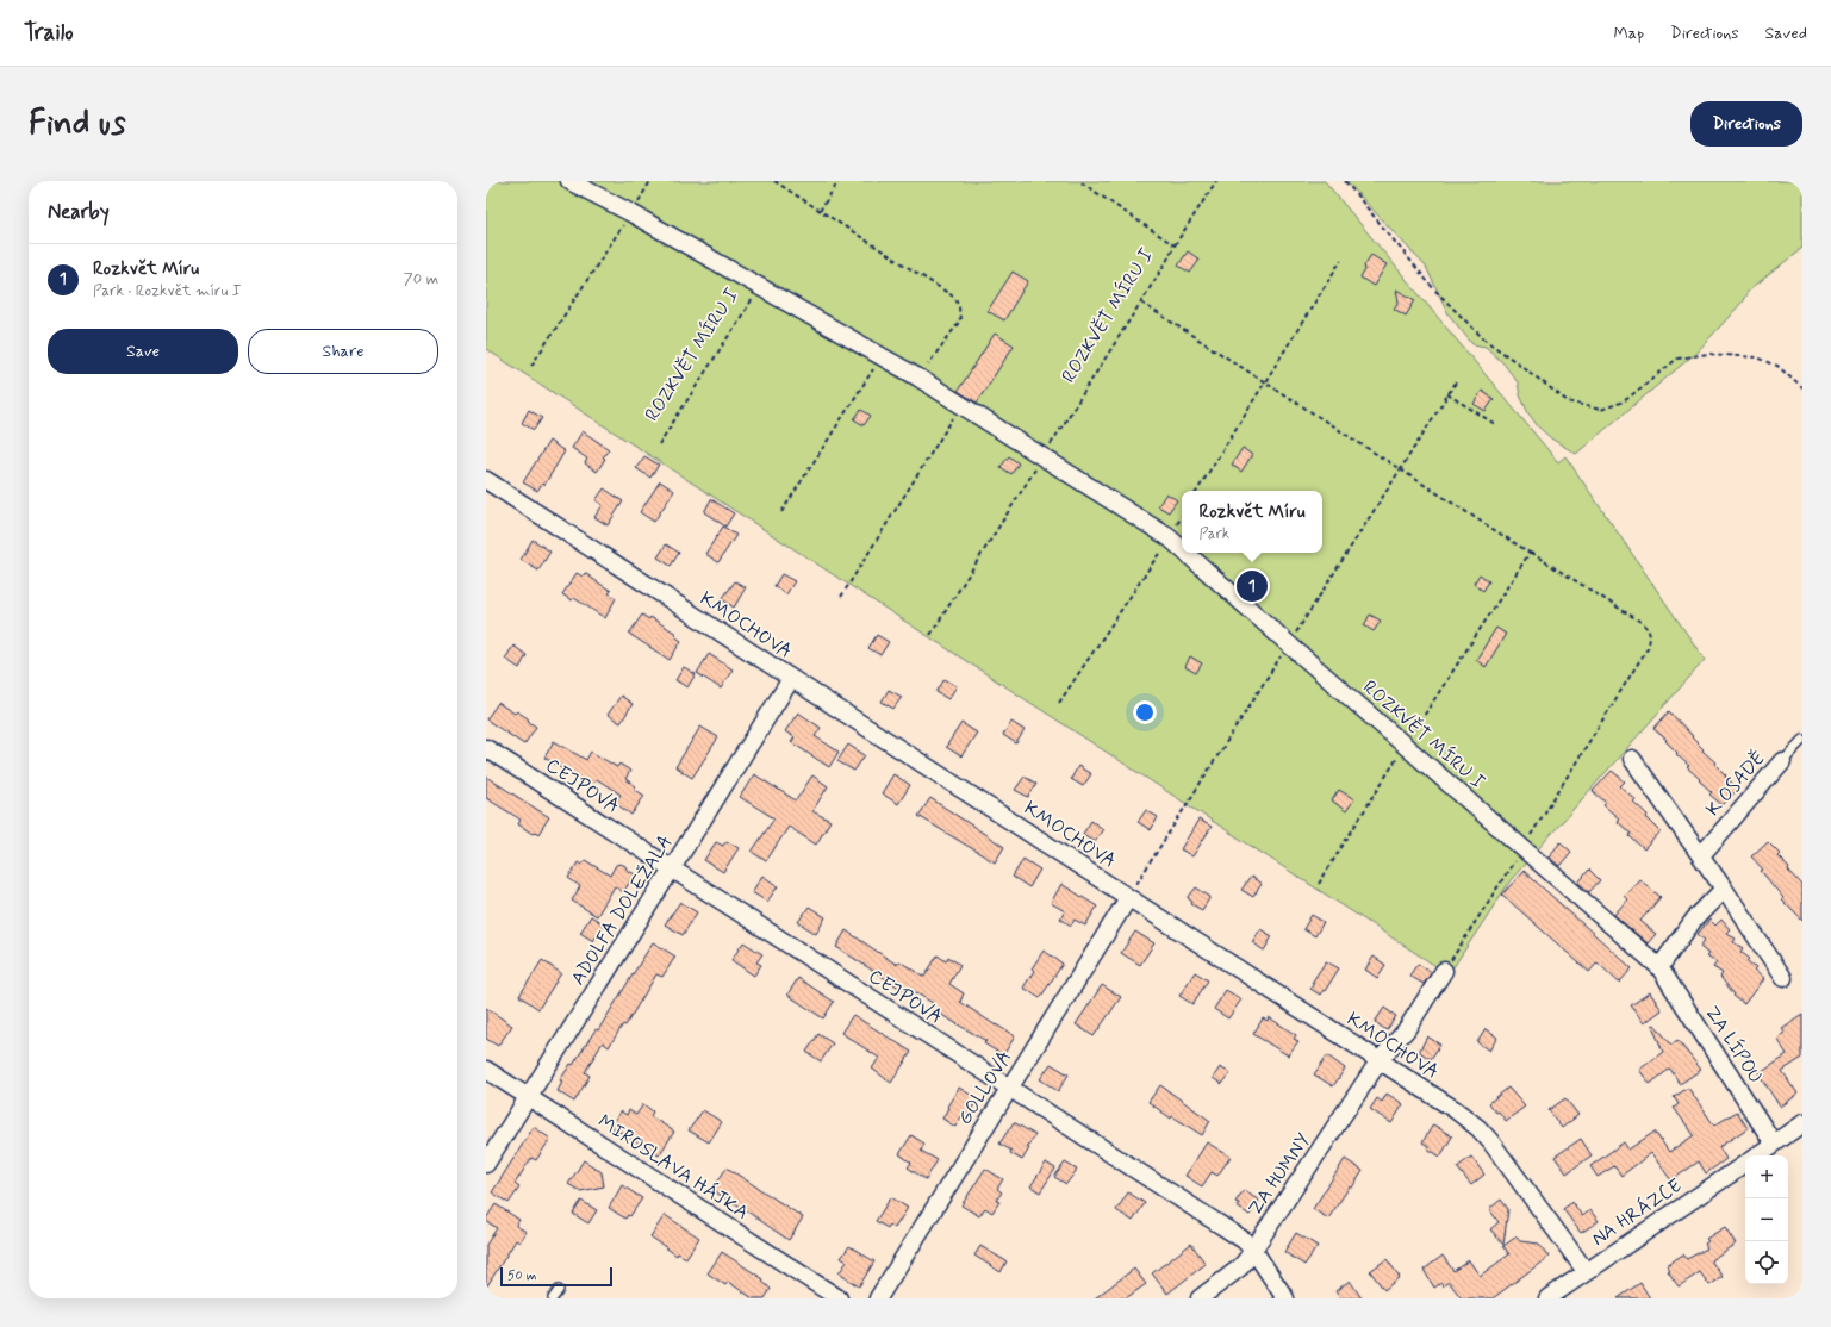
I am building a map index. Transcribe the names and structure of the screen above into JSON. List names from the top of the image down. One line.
{"streets":{"street":["ROZKVĚT MÍRU I","KMOCHOVA","K OSADĚ","CEJPOVA","ADOLFA DOLEŽALA","ZA LÍPOU","GOLLOVA","MIROSLAVA HÁJKA","ZA HUMNY","NA HRÁZCE"]},"crossings":[["ROZKVĚT MÍRU I","ZA LÍPOU"],["KMOCHOVA","ADOLFA DOLEŽALA"],["KMOCHOVA","GOLLOVA"],["KMOCHOVA","ZA HUMNY"],["KMOCHOVA","NA HRÁZCE"],["CEJPOVA","ADOLFA DOLEŽALA"],["CEJPOVA","GOLLOVA"],["CEJPOVA","ZA HUMNY"],["ADOLFA DOLEŽALA","MIROSLAVA HÁJKA"]],"scale_bar":"50 m","page":{"header":"Trailo","nav":["Map","Directions","Saved"],"buttons":["Directions",["Save","Share"]],"title":"Find us","heading":"Nearby","list":[{"mark":"1","name":"Rozkvět Míru","note":"Park · Rozkvět míru I","value":"70 m"}],"popup":["Rozkvět Míru","Park"],"pins":"1","map_buttons":["+","−"],"scale":"50 m"}}
